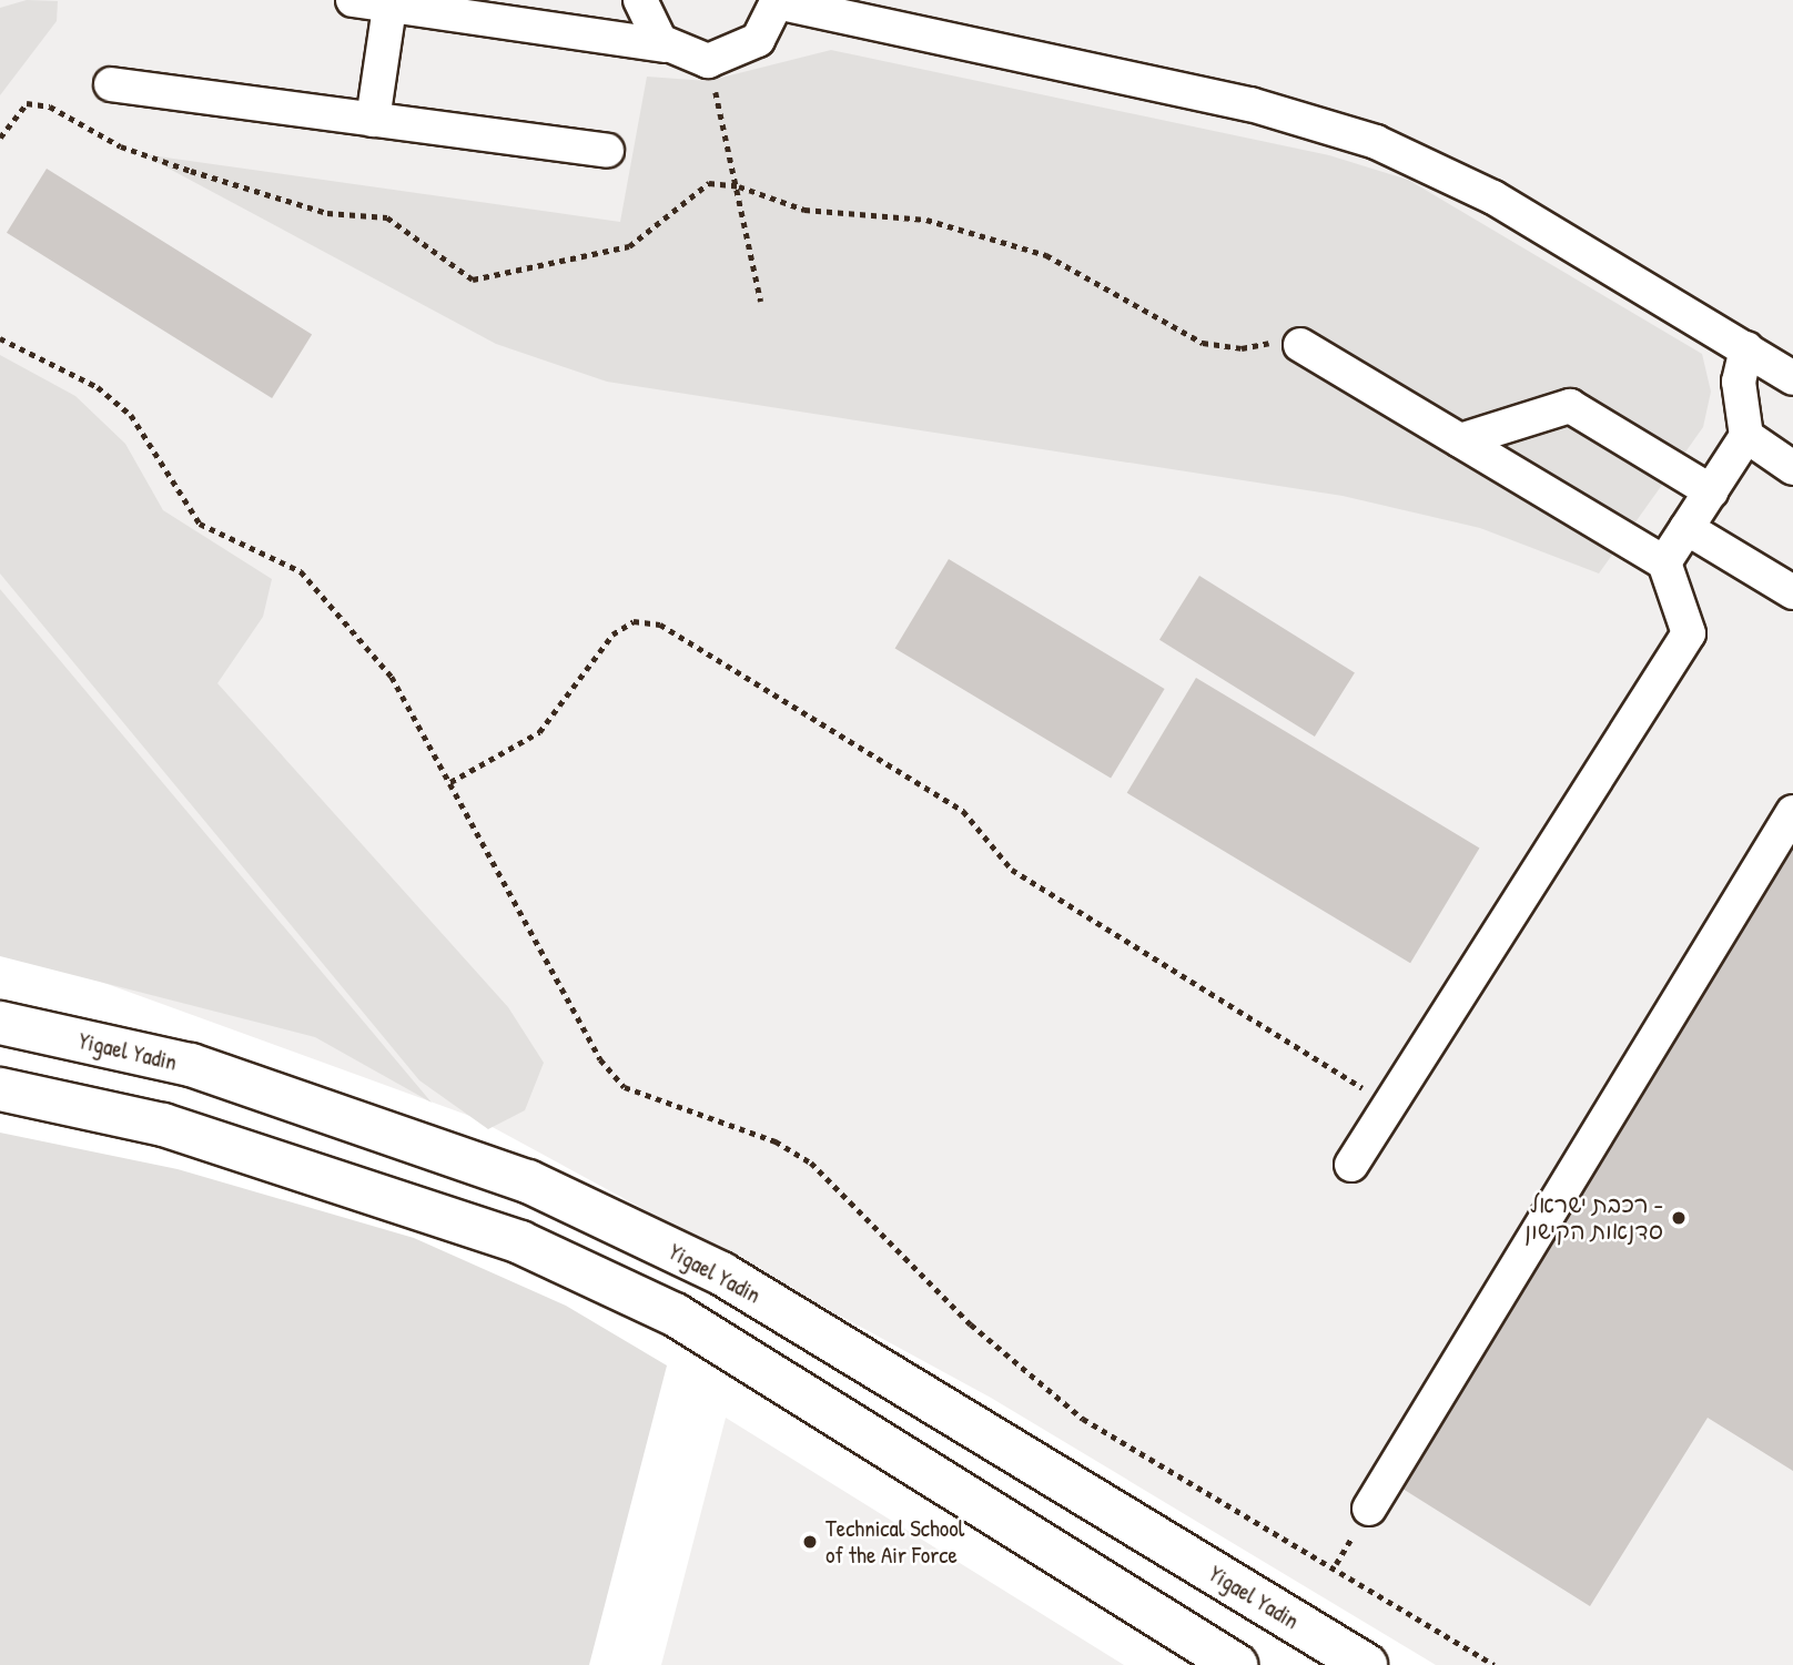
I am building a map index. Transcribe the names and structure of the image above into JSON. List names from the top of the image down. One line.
{"streets":{"main road":["Yigael Yadin"]},"places":["רכבת ישראל - סדנאות הקישון","Technical School of the Air Force"]}
